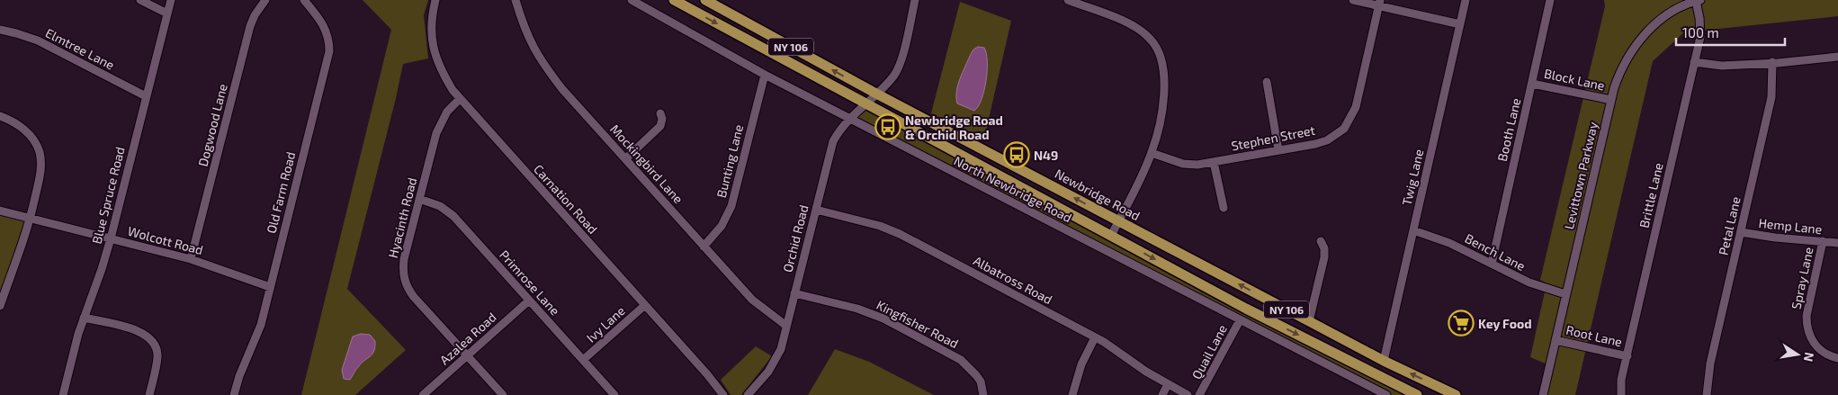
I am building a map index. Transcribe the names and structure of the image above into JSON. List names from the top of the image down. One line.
{"streets":{"main road":["NY 106","Newbridge Road"],"street":["Elmtree Lane","Block Lane","Dogwood Lane","Booth Lane","Stephen Street","Bunting Lane","Mockingbird Lane","Levittown Parkway","Twig Lane","North Newbridge Road","Old Farm Road","Blue Spruce Road","Brittle Lane","Carnation Road","Hyacinth Road","Petal Lane","Hemp Lane","Orchid Road","Wolcott Road","Bench Lane","Spray Lane","Albatross Road","Primrose Lane","Ivy Lane","Kingfisher Road","Root Lane","Azalea Road","Quail Lane"]},"crossings":[["NY 106","Orchid Road"],["Elmtree Lane","Blue Spruce Road"],["Block Lane","Booth Lane"],["Block Lane","Levittown Parkway"],["Dogwood Lane","Wolcott Road"],["Booth Lane","Bench Lane"],["Bunting Lane","Mockingbird Lane"],["Bunting Lane","North Newbridge Road"],["Mockingbird Lane","Orchid Road"],["Levittown Parkway","Brittle Lane"],["Levittown Parkway","Bench Lane"],["Levittown Parkway","Root Lane"],["Twig Lane","Newbridge Road"],["Twig Lane","Bench Lane"],["North Newbridge Road","Orchid Road"],["North Newbridge Road","Quail Lane"],["Old Farm Road","Wolcott Road"],["Newbridge Road","Orchid Road"],["Blue Spruce Road","Wolcott Road"],["Brittle Lane","Root Lane"],["Carnation Road","Hyacinth Road"],["Carnation Road","Ivy Lane"],["Hyacinth Road","Primrose Lane"],["Hyacinth Road","Azalea Road"],["Petal Lane","Hemp Lane"],["Hemp Lane","Spray Lane"],["Orchid Road","Albatross Road"],["Orchid Road","Kingfisher Road"],["Primrose Lane","Ivy Lane"],["Primrose Lane","Azalea Road"]],"places":{"bus stop":["Newbridge Road & Orchid Road","N49"],"supermarket":["Key Food"]},"scale_bar":"100 m","north":"right"}
